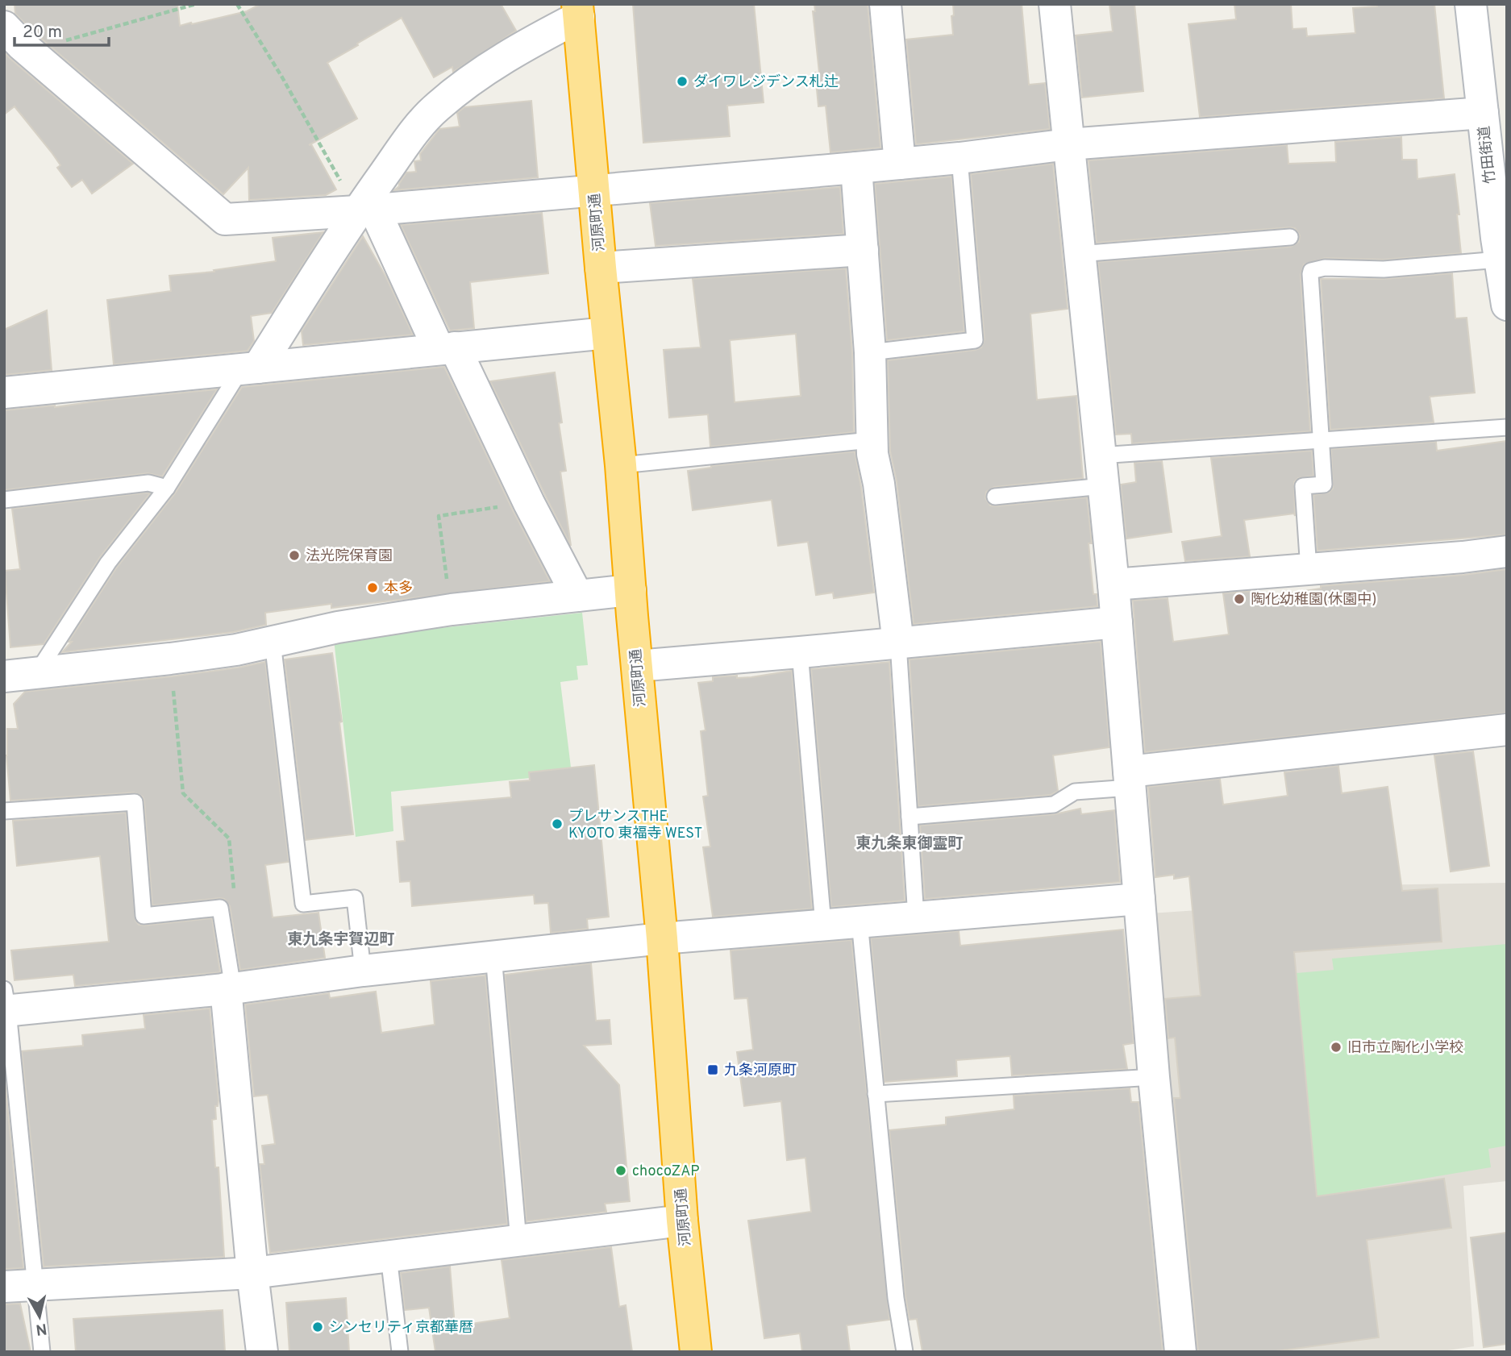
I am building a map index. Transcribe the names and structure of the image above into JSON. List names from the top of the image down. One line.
{"streets":{"highway":["河原町通"],"street":["竹田街道"]},"districts":["東九条東御霊町","東九条宇賀辺町"],"places":{"other":["ダイワレジデンス札辻","法光院保育園","本多","陶化幼稚園(休園中)","プレサンスTHE KYOTO 東福寺 WEST","旧市立陶化小学校","chocoZAP","シンセリティ京都華暦"],"transit":["九条河原町"]},"scale_bar":"20 m","north":"bottom"}
